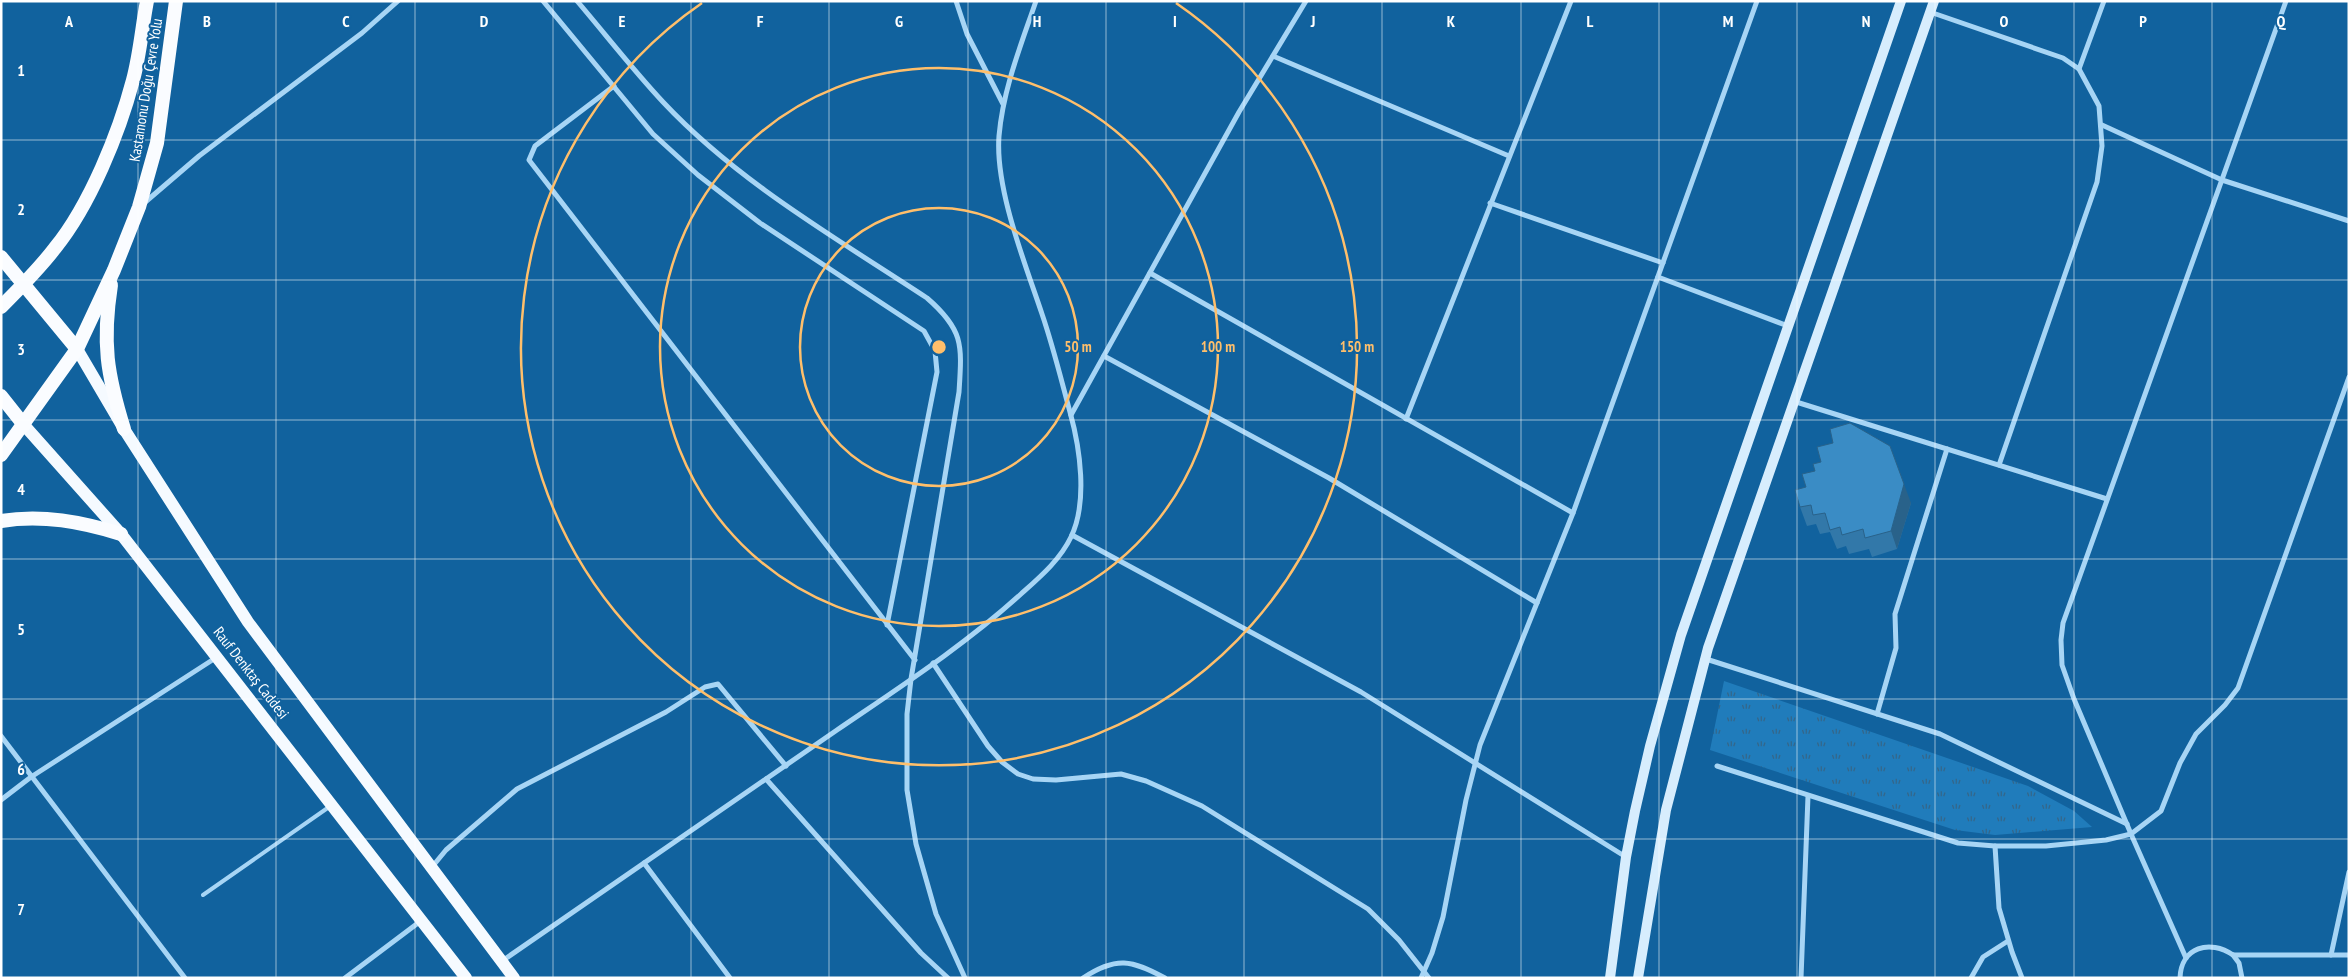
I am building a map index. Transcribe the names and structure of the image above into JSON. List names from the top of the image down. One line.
{"streets":{"highway":["Kastamonu Doğu Çevre Yolu","Rauf Denktaş Caddesi"]},"crossings":[["Kastamonu Doğu Çevre Yolu","Rauf Denktaş Caddesi"]],"grid":{"columns":["A","B","C","D","E","F","G","H","I","J","K","L","M","N","O","P","Q"],"rows":["1","2","3","4","5","6","7"]},"rings":["50 m","100 m","150 m"]}
